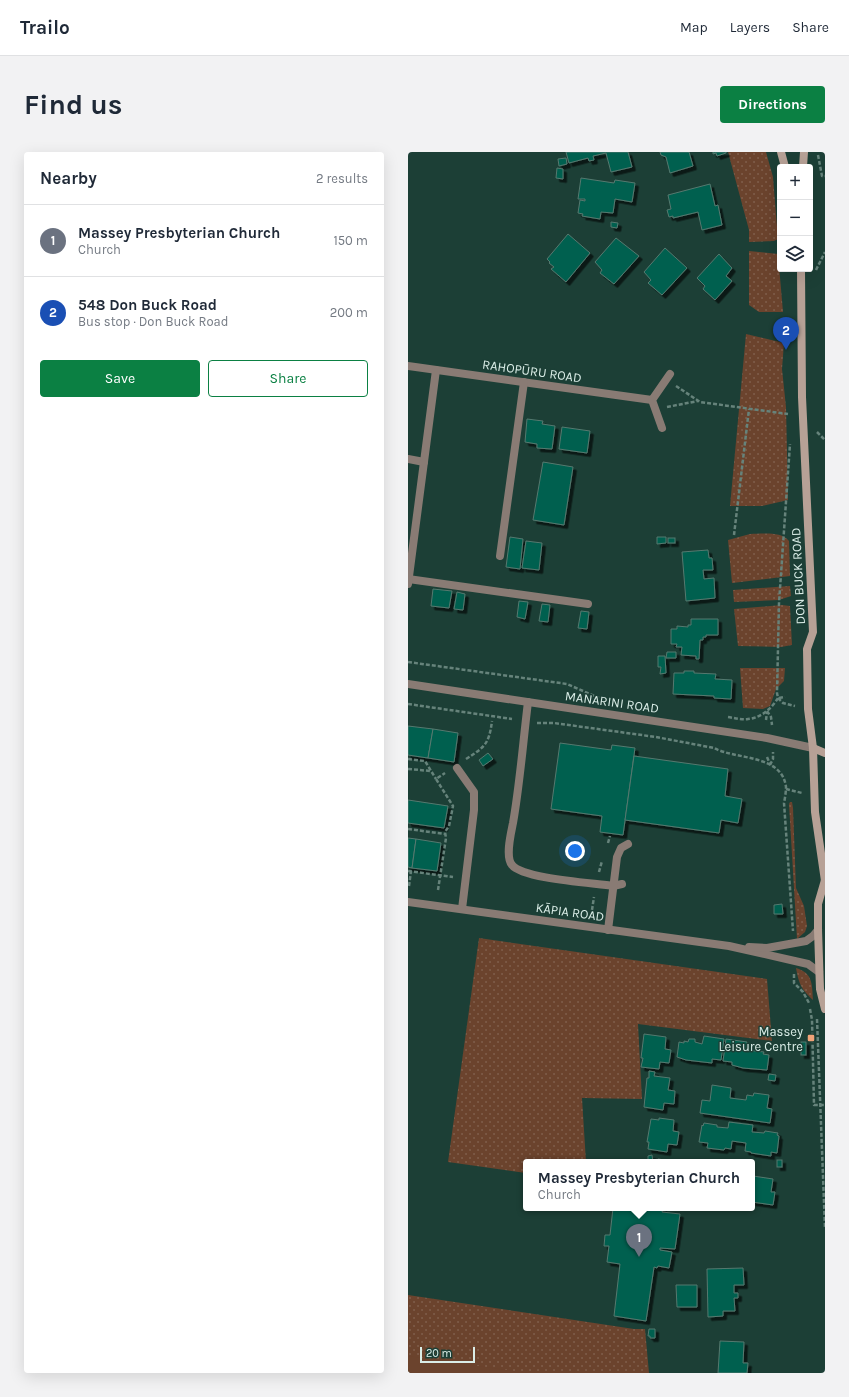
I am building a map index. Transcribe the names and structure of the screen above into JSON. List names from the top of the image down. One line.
{"streets":{"main road":["DON BUCK ROAD"],"street":["RAHOPŪRU ROAD","MANARINI ROAD","KĀPIA ROAD"]},"crossings":[["DON BUCK ROAD","MANARINI ROAD"],["DON BUCK ROAD","KĀPIA ROAD"]],"places":{"transit":["Massey Leisure Centre"]},"scale_bar":"20 m","page":{"header":"Trailo","nav":["Map","Layers","Share"],"buttons":["Directions",["Save","Share"]],"title":"Find us","heading":["Nearby","2 results"],"map_buttons":["+","−"],"list":[{"mark":"1","name":"Massey Presbyterian Church","note":"Church","value":"150 m"},{"mark":"2","name":"548 Don Buck Road","note":"Bus stop · Don Buck Road","value":"200 m"}],"pins":["2","1"],"popup":["Massey Presbyterian Church","Church"],"scale":"20 m"}}
